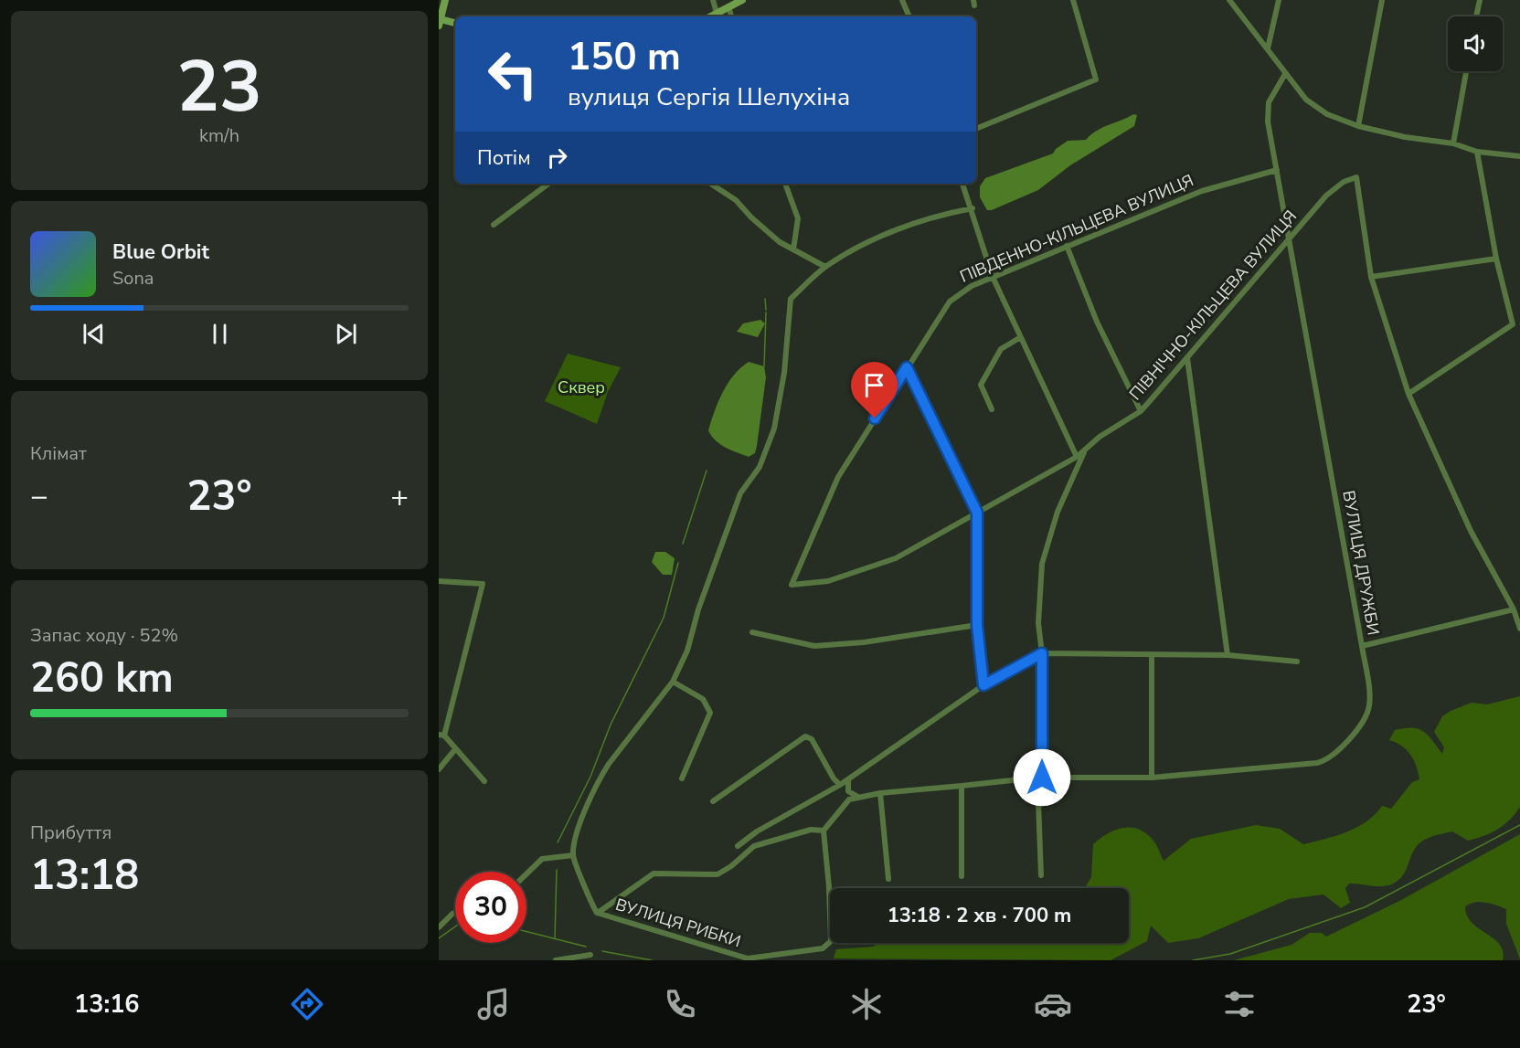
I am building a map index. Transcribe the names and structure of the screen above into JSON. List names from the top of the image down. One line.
{"streets":{"street":["ПІВДЕННО-КІЛЬЦЕВА ВУЛИЦЯ","ПІВНІЧНО-КІЛЬЦЕВА ВУЛИЦЯ","ВУЛИЦЯ ДРУЖБИ","ВУЛИЦЯ РИБКИ"]},"crossings":[["ПІВДЕННО-КІЛЬЦЕВА ВУЛИЦЯ","ПІВНІЧНО-КІЛЬЦЕВА ВУЛИЦЯ"],["ПІВДЕННО-КІЛЬЦЕВА ВУЛИЦЯ","ВУЛИЦЯ ДРУЖБИ"],["ПІВНІЧНО-КІЛЬЦЕВА ВУЛИЦЯ","ВУЛИЦЯ ДРУЖБИ"]],"parks":["Сквер"],"page":{"tile":[["23","km/h"],"Клімат",["Запас ходу · 52%","260 km"],["Прибуття","13:18"]],"turn":["150 m","вулиця Сергія Шелухіна"],"then":"Потім","song":["Blue Orbit","Sona"],"heat":["−","23°","+"],"limit":"30","trip":"13:18 · 2 хв · 700 m","tabs":["13:16","23°"]}}
